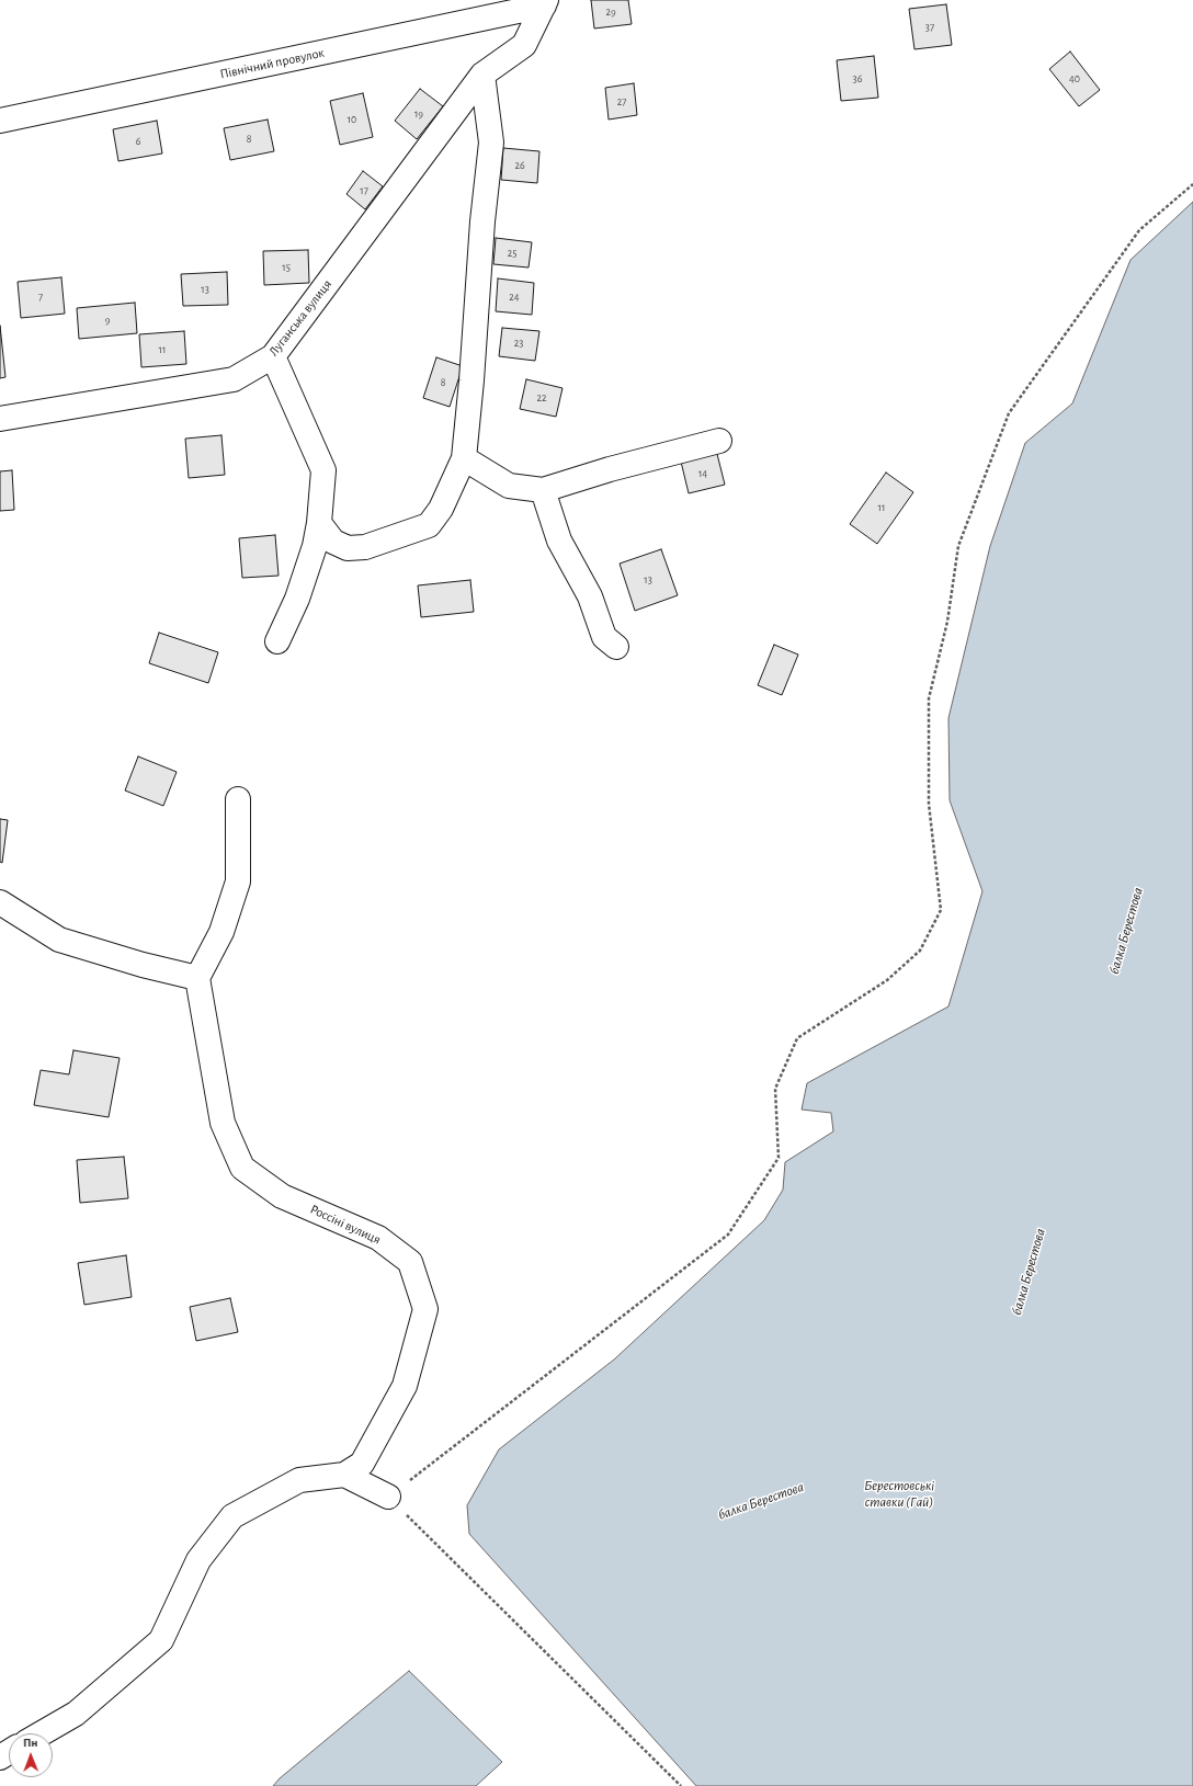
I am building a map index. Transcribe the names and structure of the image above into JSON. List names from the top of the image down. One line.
{"streets":{"street":["Північний провулок","Луганська вулиця","Россіні вулиця"]},"crossings":[["Північний провулок","Луганська вулиця"]],"water":["балка Берестова","Берестовські ставки (Гай)"],"house_numbers":["29","37","36","40","27","19","10","8","6","26","17","25","15","13","7","24","9","23","11","8","22","14","11","13"],"north":"top"}
